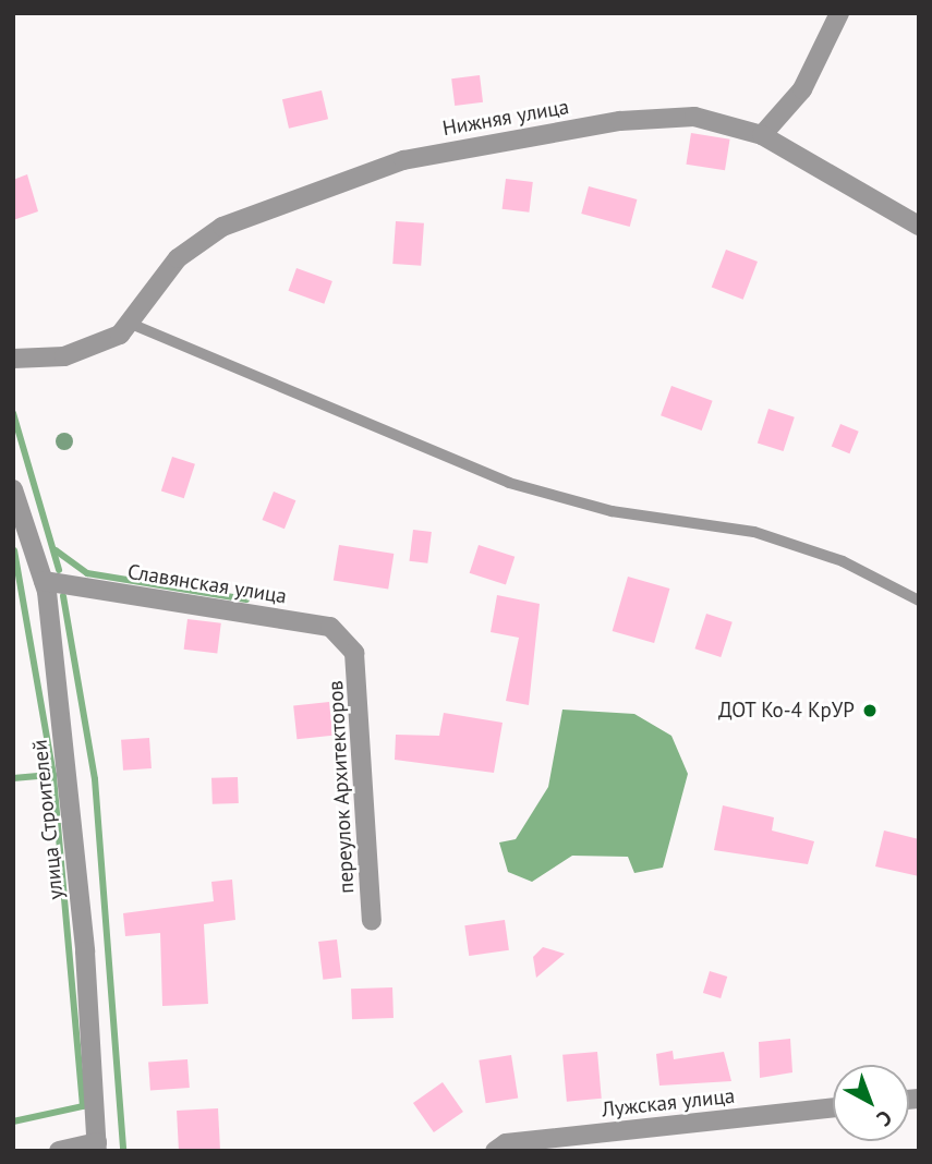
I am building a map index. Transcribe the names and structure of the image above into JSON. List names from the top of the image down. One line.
{"streets":{"street":["Нижняя улица","Славянская улица","переулок Архитекторов","улица Строителей","Лужская улица"]},"crossings":[["Славянская улица","переулок Архитекторов"],["Славянская улица","улица Строителей"]],"places":["ДОТ Ко-4 КрУР"],"north":"bottom right"}
